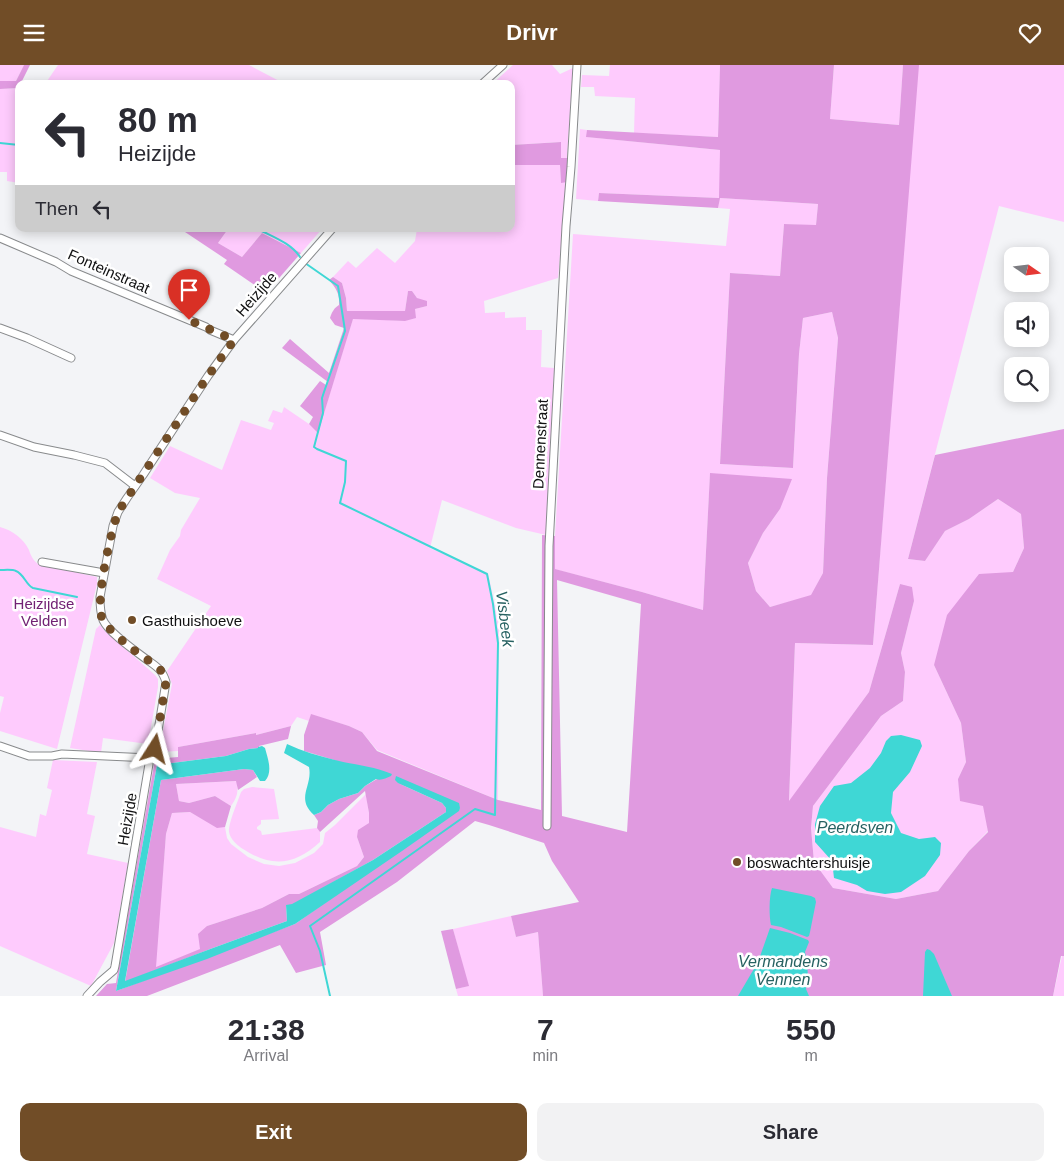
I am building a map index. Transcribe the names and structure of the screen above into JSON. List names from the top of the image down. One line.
{"streets":{"street":["Fonteinstraat","Heizijde","Dennenstraat"]},"crossings":[["Fonteinstraat","Heizijde"]],"water":["Visbeek","Peerdsven","Vermandens Vennen"],"parks":["Heizijdse Velden"],"places":["Gasthuishoeve","boswachtershuisje"],"north":"right","page":{"header":"Drivr","turn":["80 m","Heizijde"],"then":"Then","eta":["21:38","Arrival","7","min","550","m"],"buttons":["Exit","Share"]}}
